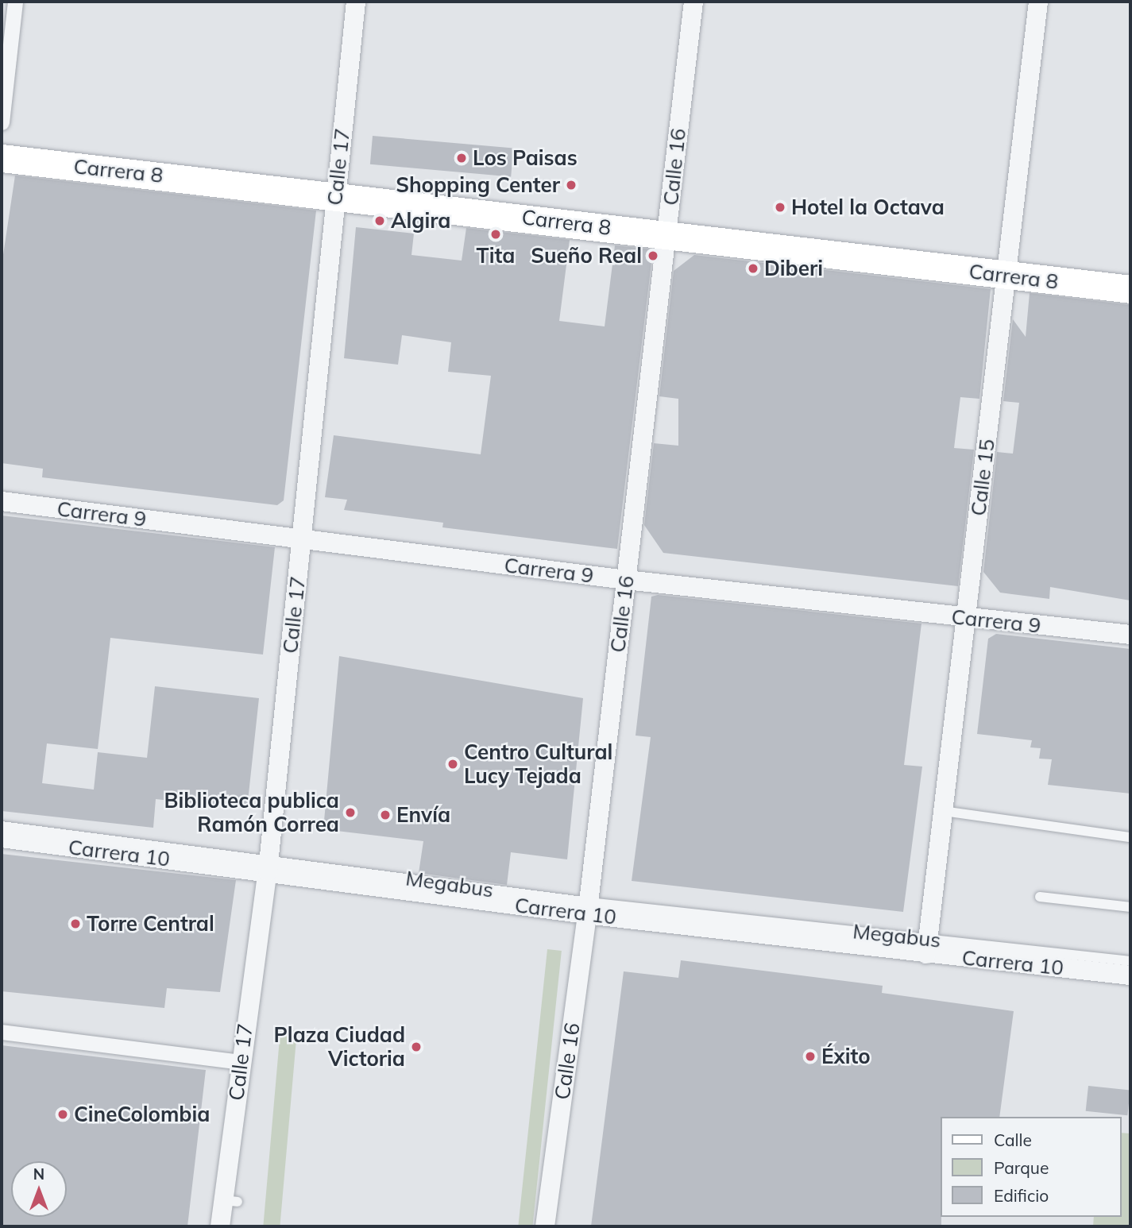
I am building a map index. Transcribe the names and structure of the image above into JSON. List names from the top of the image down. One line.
{"streets":{"main road":["Carrera 8"],"street":["Calle 17","Calle 16","Calle 15","Carrera 9","Carrera 10"],"lane":["Megabus"]},"crossings":[["Calle 17","Carrera 8"],["Calle 17","Carrera 9"],["Calle 17","Carrera 10"],["Calle 16","Carrera 8"],["Calle 16","Carrera 9"],["Calle 16","Carrera 10"],["Carrera 8","Calle 15"],["Calle 15","Carrera 9"],["Calle 15","Carrera 10"],["Calle 15","Megabus"],["Carrera 10","Megabus"]],"places":["Los Paisas","Shopping Center","Hotel la Octava","Algira","Tita","Sueño Real","Diberi","Centro Cultural Lucy Tejada","Biblioteca publica Ramón Correa","Envía","Torre Central","Plaza Ciudad Victoria","Éxito","CineColombia"],"legend":["Calle","Parque","Edificio"],"north":"top"}
